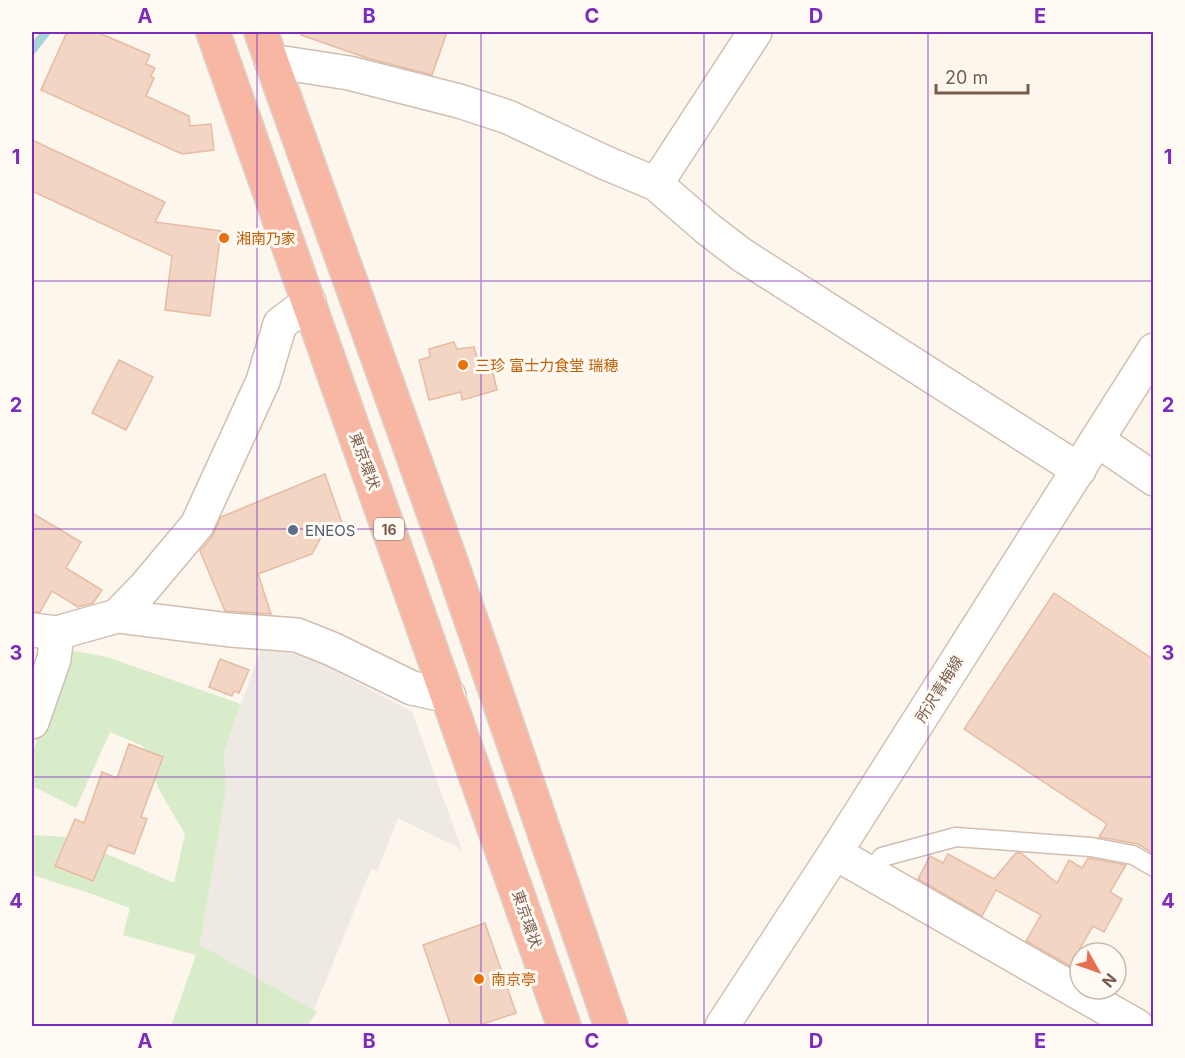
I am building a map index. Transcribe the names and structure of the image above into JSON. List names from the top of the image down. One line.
{"streets":{"highway":["東京環状","16"],"street":["所沢青梅線"]},"places":["湘南乃家","三珍 富士力食堂 瑞穂","ENEOS","南京亭"],"scale_bar":"20 m","north":"bottom right","grid":{"columns":["A","B","C","D","E"],"rows":["1","2","3","4"]}}
